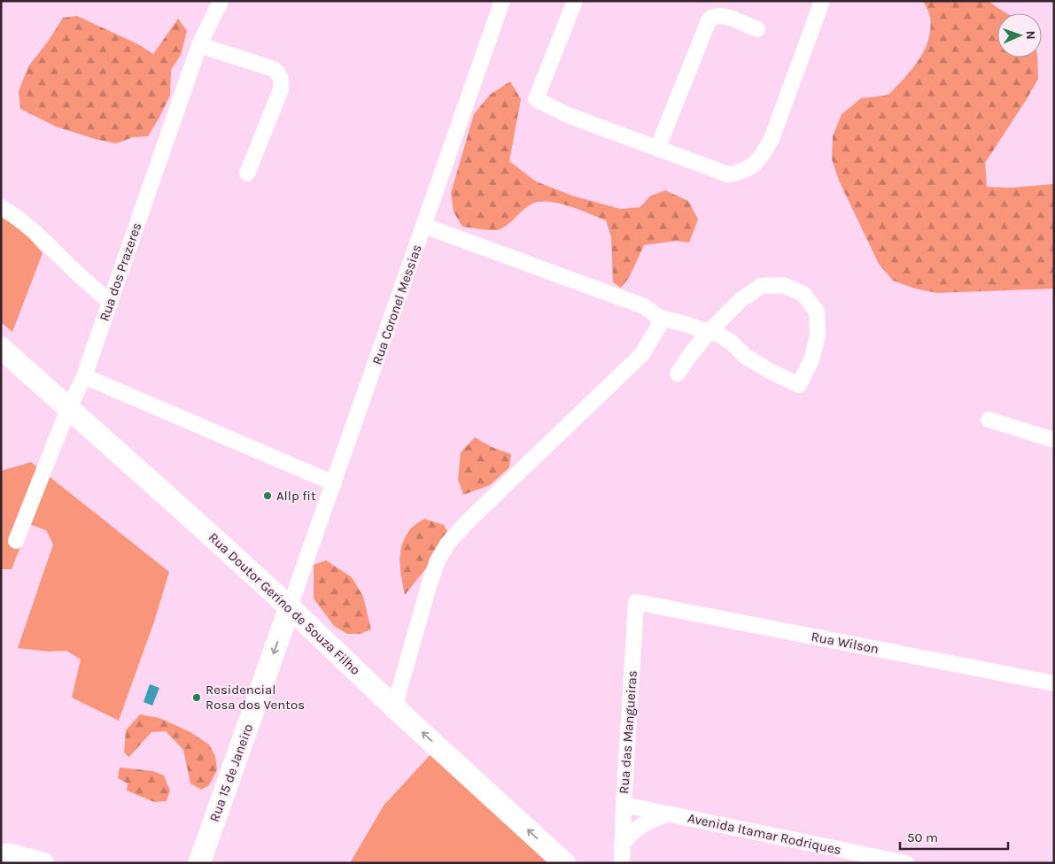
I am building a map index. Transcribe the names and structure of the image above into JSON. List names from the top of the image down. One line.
{"streets":{"main road":["Rua Doutor Gerino de Souza Filho","Rua 15 de Janeiro"],"street":["Rua dos Prazeres","Rua Coronel Messias","Rua Wilson","Rua das Mangueiras","Avenida Itamar Rodriques"]},"crossings":[["Rua dos Prazeres","Rua Doutor Gerino de Souza Filho"],["Rua Coronel Messias","Rua Doutor Gerino de Souza Filho"],["Rua Coronel Messias","Rua 15 de Janeiro"],["Rua Doutor Gerino de Souza Filho","Rua 15 de Janeiro"],["Rua Wilson","Rua das Mangueiras"],["Rua das Mangueiras","Avenida Itamar Rodriques"]],"one_way":["Rua 15 de Janeiro"],"places":["Allp fit","Residencial Rosa dos Ventos"],"scale_bar":"50 m","north":"right"}
